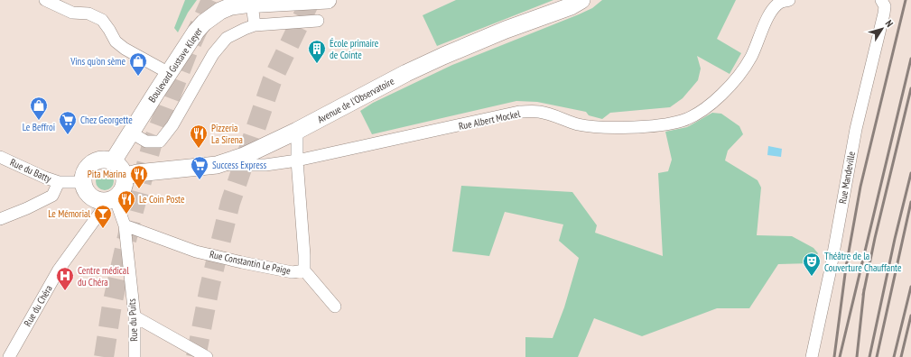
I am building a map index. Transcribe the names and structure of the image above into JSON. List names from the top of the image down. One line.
{"streets":{"street":["Boulevard Gustave Kleyer","Avenue de l'Observatoire","Rue Albert Mockel","Rue du Batty","Rue Mandeville","Rue Constantin Le Paige","Rue du Chéra","Rue du Puits"]},"crossings":[["Boulevard Gustave Kleyer","Avenue de l'Observatoire"],["Boulevard Gustave Kleyer","Rue du Batty"],["Boulevard Gustave Kleyer","Rue du Chéra"],["Boulevard Gustave Kleyer","Rue du Puits"],["Avenue de l'Observatoire","Rue Albert Mockel"],["Avenue de l'Observatoire","Rue du Batty"],["Avenue de l'Observatoire","Rue Constantin Le Paige"],["Avenue de l'Observatoire","Rue du Chéra"],["Avenue de l'Observatoire","Rue du Puits"],["Rue Albert Mockel","Rue Constantin Le Paige"],["Rue du Batty","Rue du Chéra"],["Rue du Batty","Rue du Puits"],["Rue Constantin Le Paige","Rue du Puits"],["Rue du Chéra","Rue du Puits"]],"places":{"building":["École primaire de Cointe"],"shop":["Vins qu'on sème","Le Beffroi"],"supermarket":["Chez Georgette","Success Express"],"restaurant":["Pizzeria La Sirena","Pita Marina","Le Coin Poste"],"bar":["Le Mémorial"],"theatre":["Théâtre de la Couverture Chauffante"],"hospital":["Centre médical du Chéra"]},"north":"top right"}
